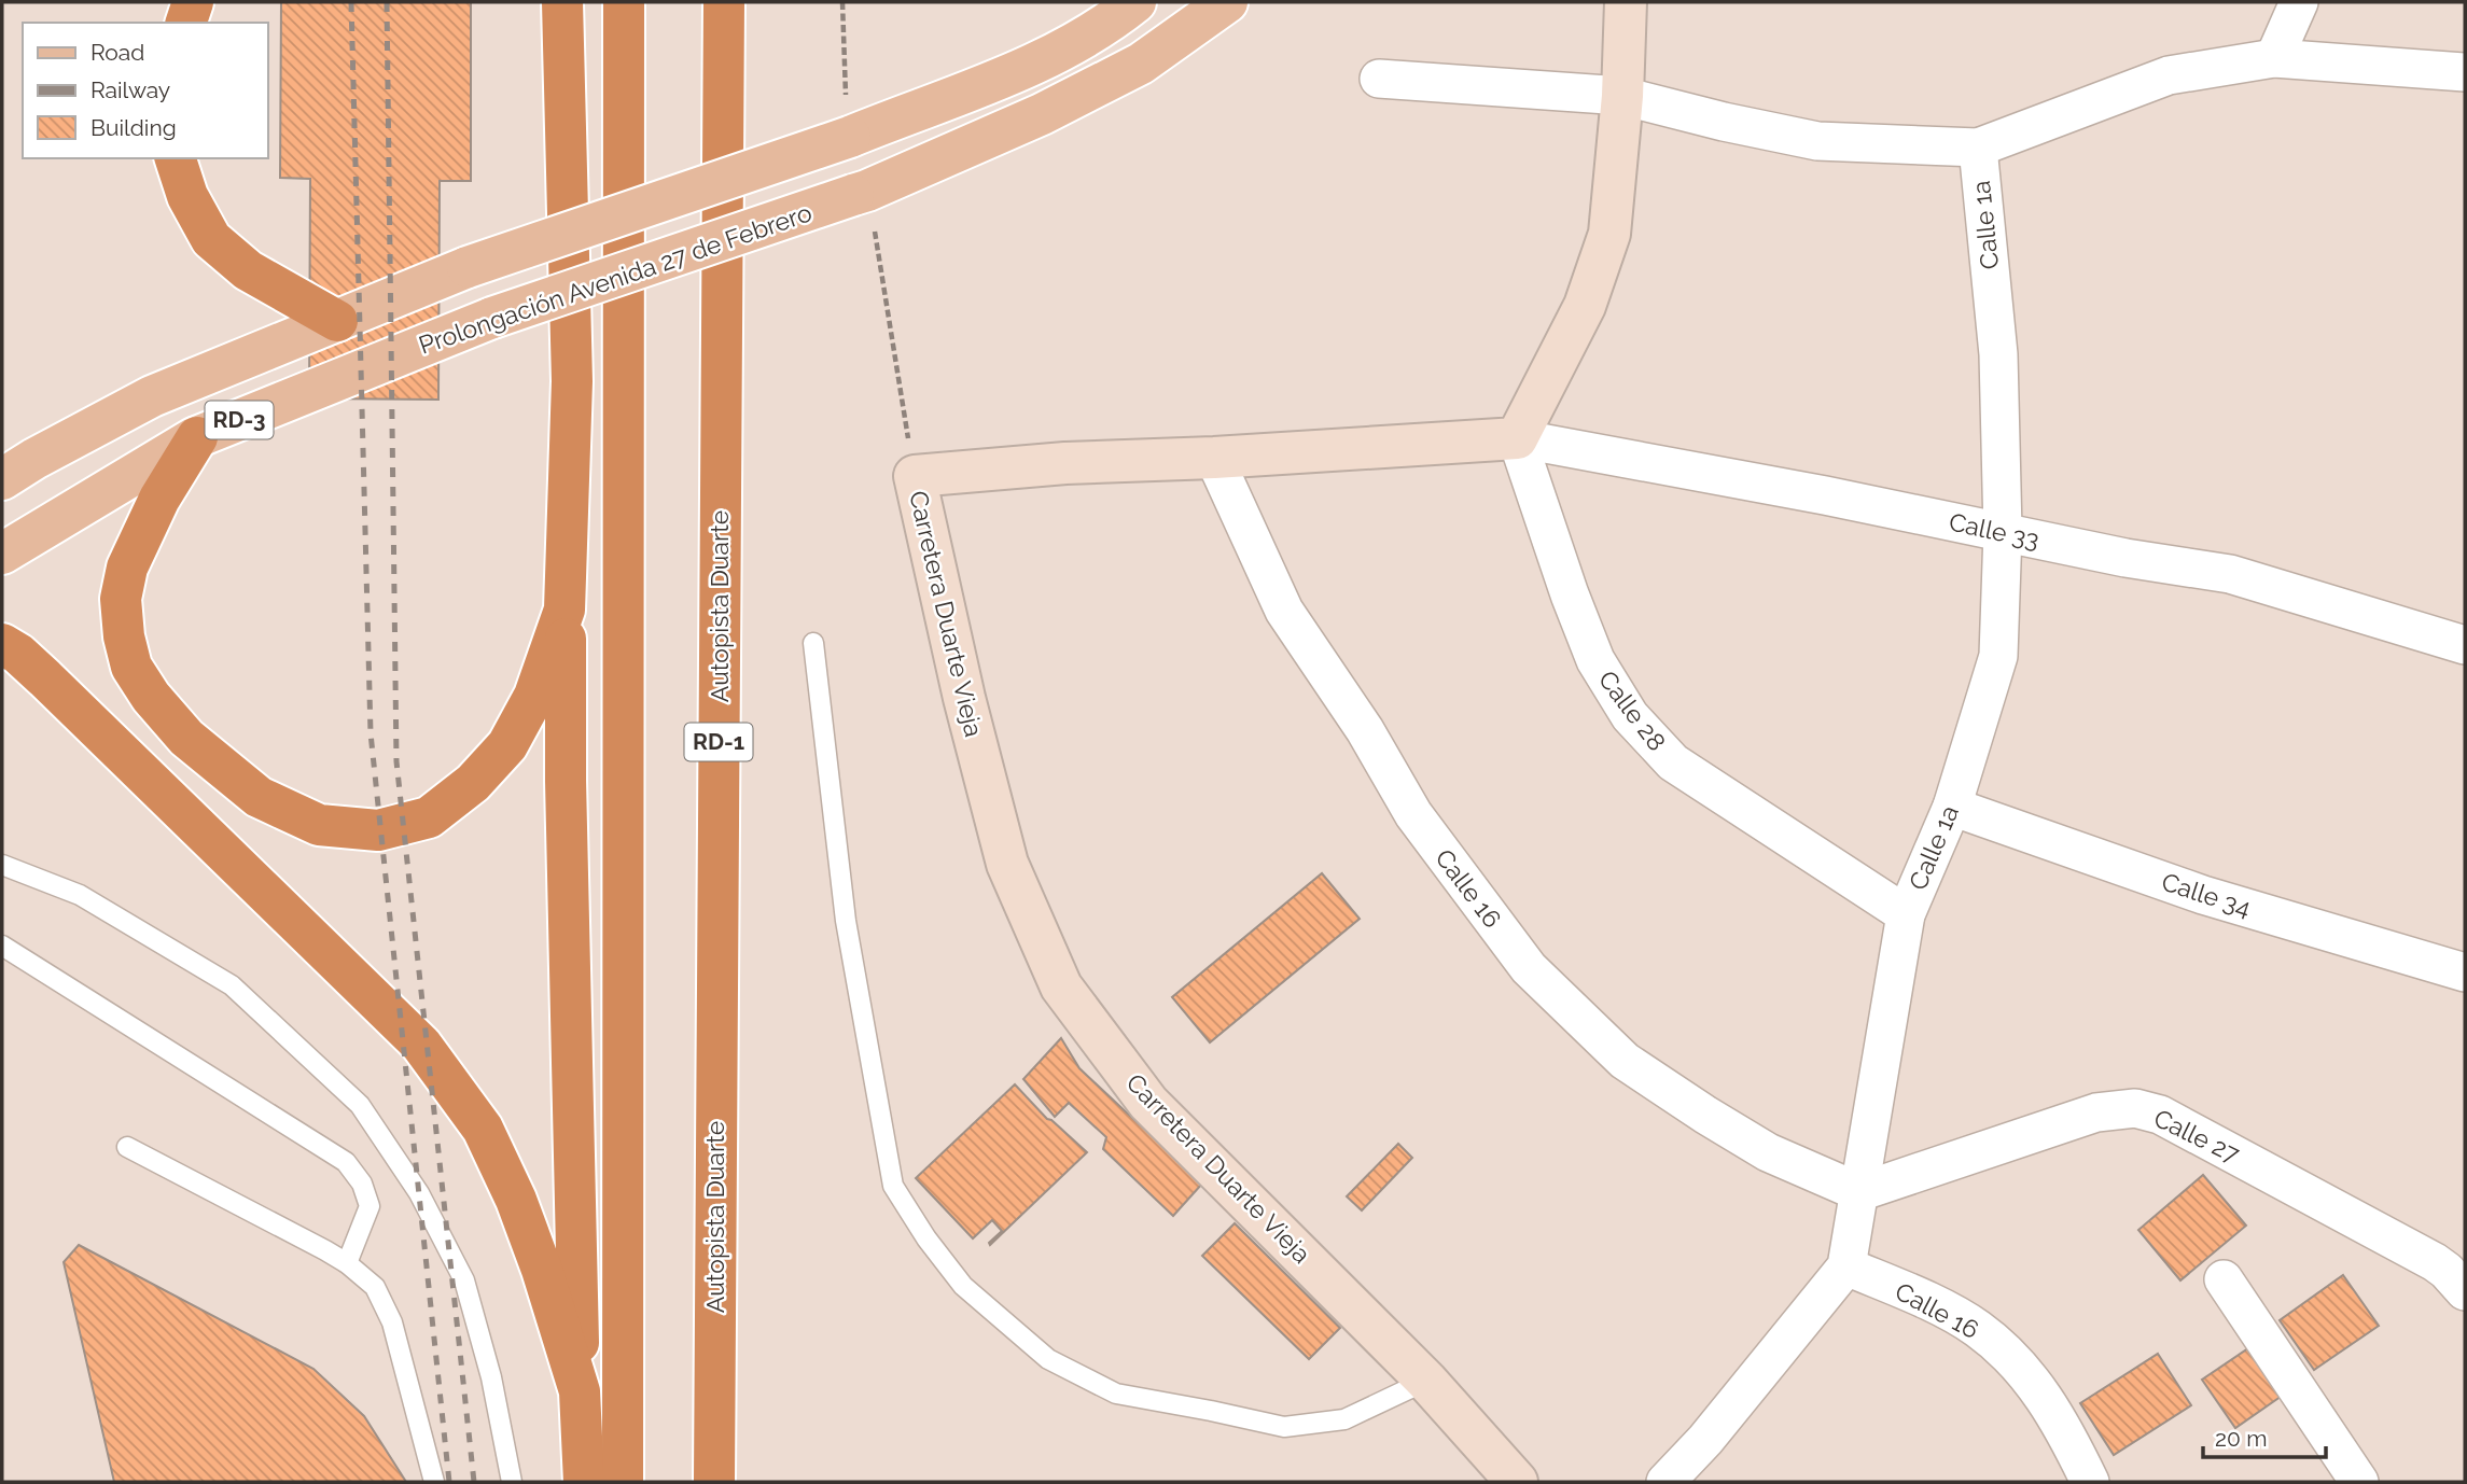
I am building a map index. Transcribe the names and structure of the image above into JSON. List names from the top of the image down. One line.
{"streets":{"highway":["Autopista Duarte","RD-1"],"main road":["Prolongación Avenida 27 de Febrero","RD-3","Carretera Duarte Vieja"],"street":["Calle 1a","Calle 33","Calle 28","Calle 16","Calle 34","Calle 27"]},"crossings":[["Calle 1a","Calle 33"],["Calle 1a","Calle 28"],["Calle 1a","Calle 16"],["Calle 1a","Calle 34"],["Calle 1a","Calle 27"],["Calle 33","Carretera Duarte Vieja"],["Calle 33","Calle 28"],["Carretera Duarte Vieja","Calle 28"],["Carretera Duarte Vieja","Calle 16"],["Calle 16","Calle 27"]],"legend":["Road","Railway","Building"],"scale_bar":"20 m"}
